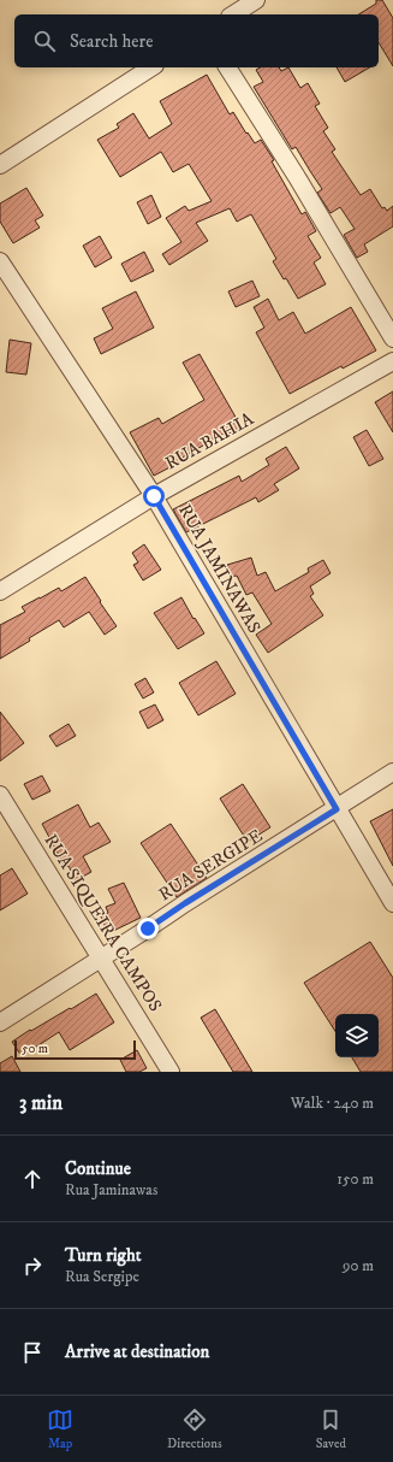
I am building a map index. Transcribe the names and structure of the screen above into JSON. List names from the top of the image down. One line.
{"streets":{"street":["RUA BAHIA","RUA JAMINAWAS","RUA SERGIPE","RUA SIQUEIRA CAMPOS"]},"crossings":[["RUA BAHIA","RUA JAMINAWAS"],["RUA JAMINAWAS","RUA SERGIPE"],["RUA SERGIPE","RUA SIQUEIRA CAMPOS"]],"scale_bar":"50 m","page":{"search":"Search here","scale":"50 m","heading":["3 min","Walk · 240 m"],"list":[["Continue","Rua Jaminawas","150 m"],["Turn right","Rua Sergipe","90 m"],"Arrive at destination"],"nav":["Map","Directions","Saved"]}}
